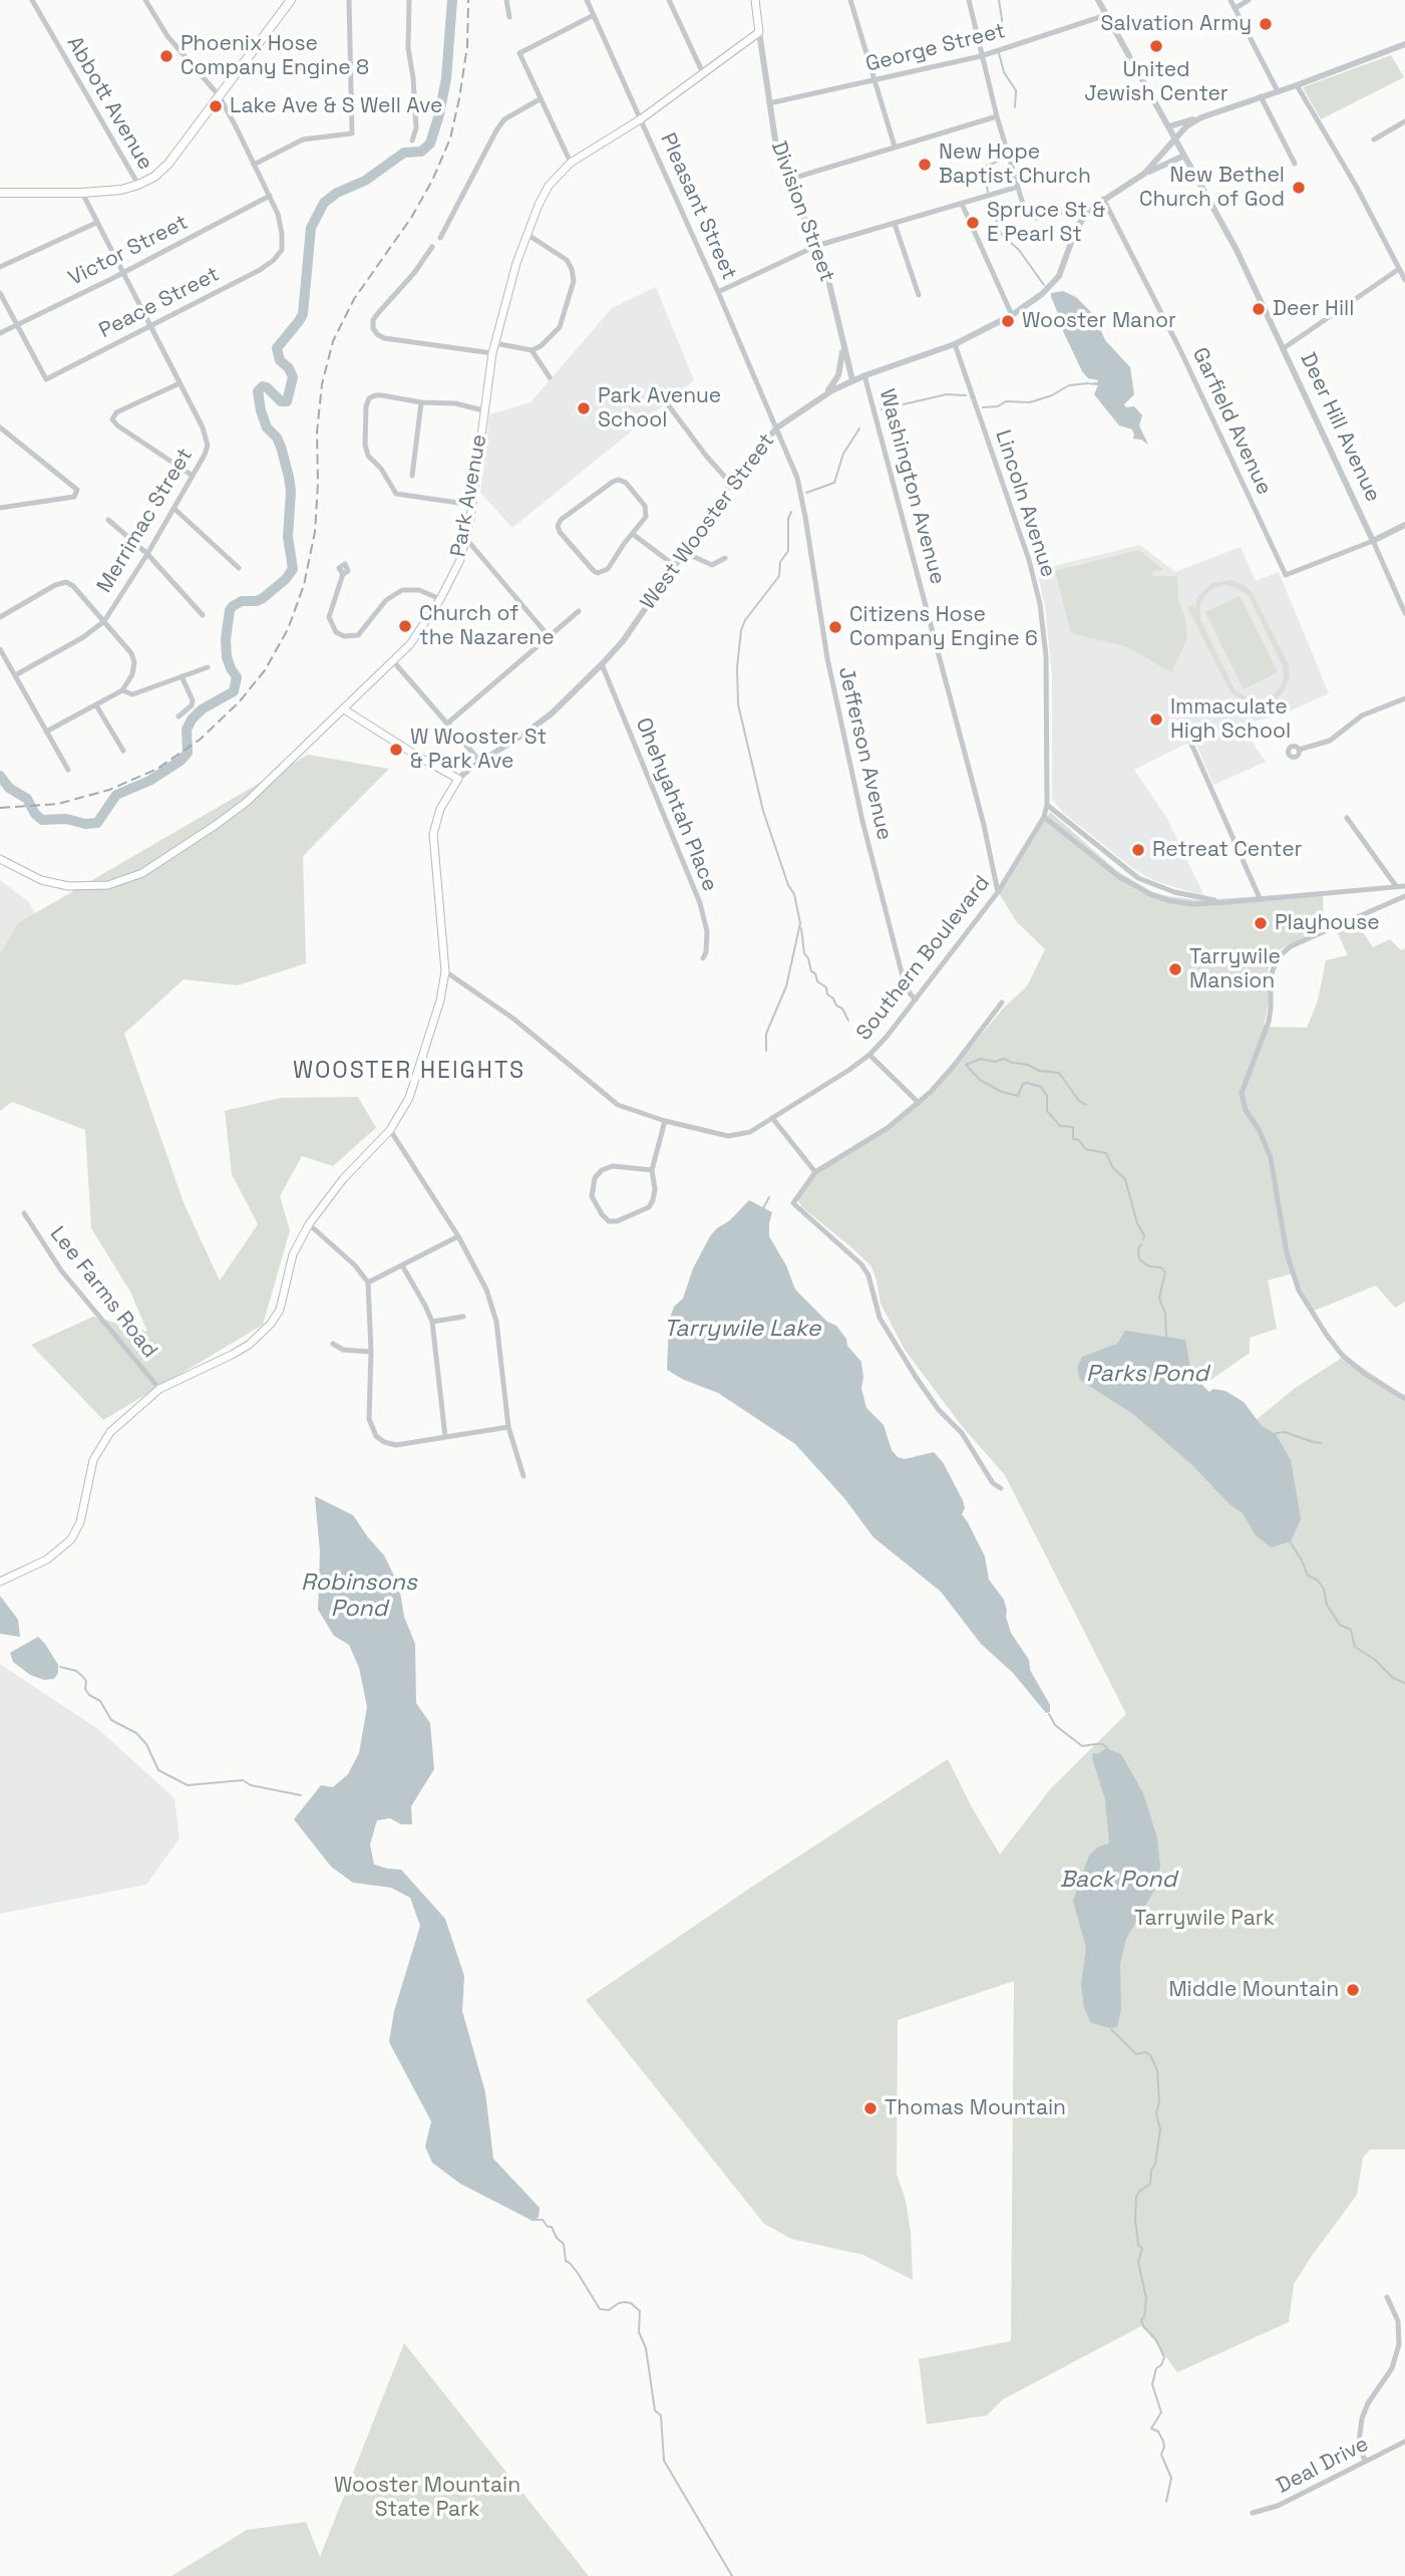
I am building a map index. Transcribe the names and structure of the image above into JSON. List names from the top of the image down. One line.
{"streets":{"main road":["Division Street","Park Avenue"],"street":["George Street","Abbott Avenue","Pleasant Street","Victor Street","Peace Street","Garfield Avenue","Deer Hill Avenue","Washington Avenue","Lincoln Avenue","Merrimac Street","West Wooster Street","Jefferson Avenue","Ohehyahtah Place","Southern Boulevard","Lee Farms Road","Deal Drive"]},"crossings":[["George Street","Division Street"],["George Street","Deer Hill Avenue"],["Pleasant Street","Park Avenue"],["Pleasant Street","West Wooster Street"],["Pleasant Street","Jefferson Avenue"],["Division Street","Park Avenue"],["Division Street","West Wooster Street"],["Victor Street","Peace Street"],["Victor Street","Merrimac Street"],["Peace Street","Merrimac Street"],["Garfield Avenue","Deer Hill Avenue"],["Garfield Avenue","West Wooster Street"],["Deer Hill Avenue","West Wooster Street"],["Washington Avenue","West Wooster Street"],["Washington Avenue","Southern Boulevard"],["Lincoln Avenue","West Wooster Street"],["Lincoln Avenue","Southern Boulevard"],["West Wooster Street","Jefferson Avenue"],["West Wooster Street","Ohehyahtah Place"],["Jefferson Avenue","Southern Boulevard"]],"districts":["WOOSTER HEIGHTS"],"water":["Tarrywile Lake","Parks Pond","Robinsons Pond","Back Pond"],"parks":["Tarrywile Park","Wooster Mountain State Park"],"places":["Salvation Army","United Jewish Center","Phoenix Hose Company Engine 8","Lake Ave & S Well Ave","New Hope Baptist Church","New Bethel Church of God","Spruce St & E Pearl St","Deer Hill","Wooster Manor","Park Avenue School","Church of the Nazarene","Citizens Hose Company Engine 6","Immaculate High School","W Wooster St & Park Ave","Retreat Center","Playhouse","Tarrywile Mansion","Middle Mountain","Thomas Mountain"]}
